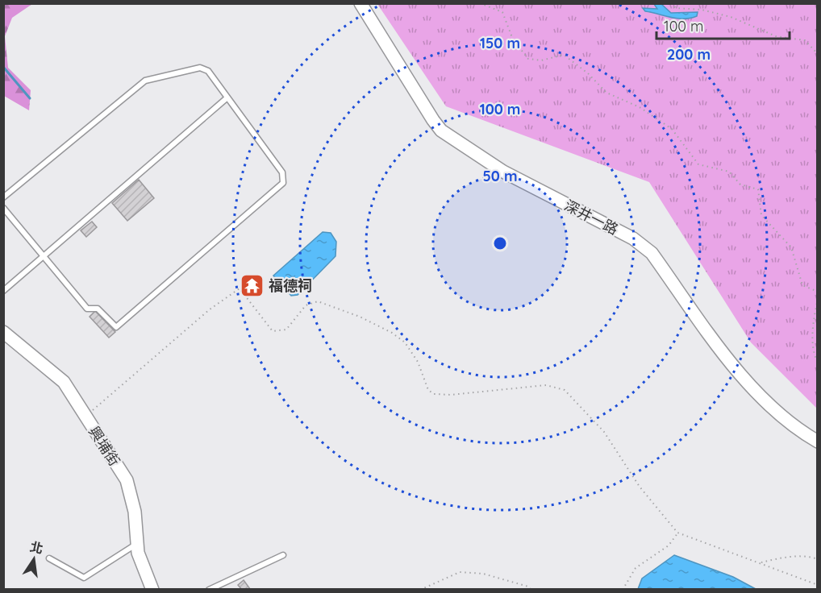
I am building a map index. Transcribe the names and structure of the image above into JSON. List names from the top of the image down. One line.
{"streets":{"street":["深井一路","興埔街"]},"places":{"temple":["福德祠"]},"scale_bar":"100 m","north":"top","rings":["150 m","200 m","100 m","50 m"]}
